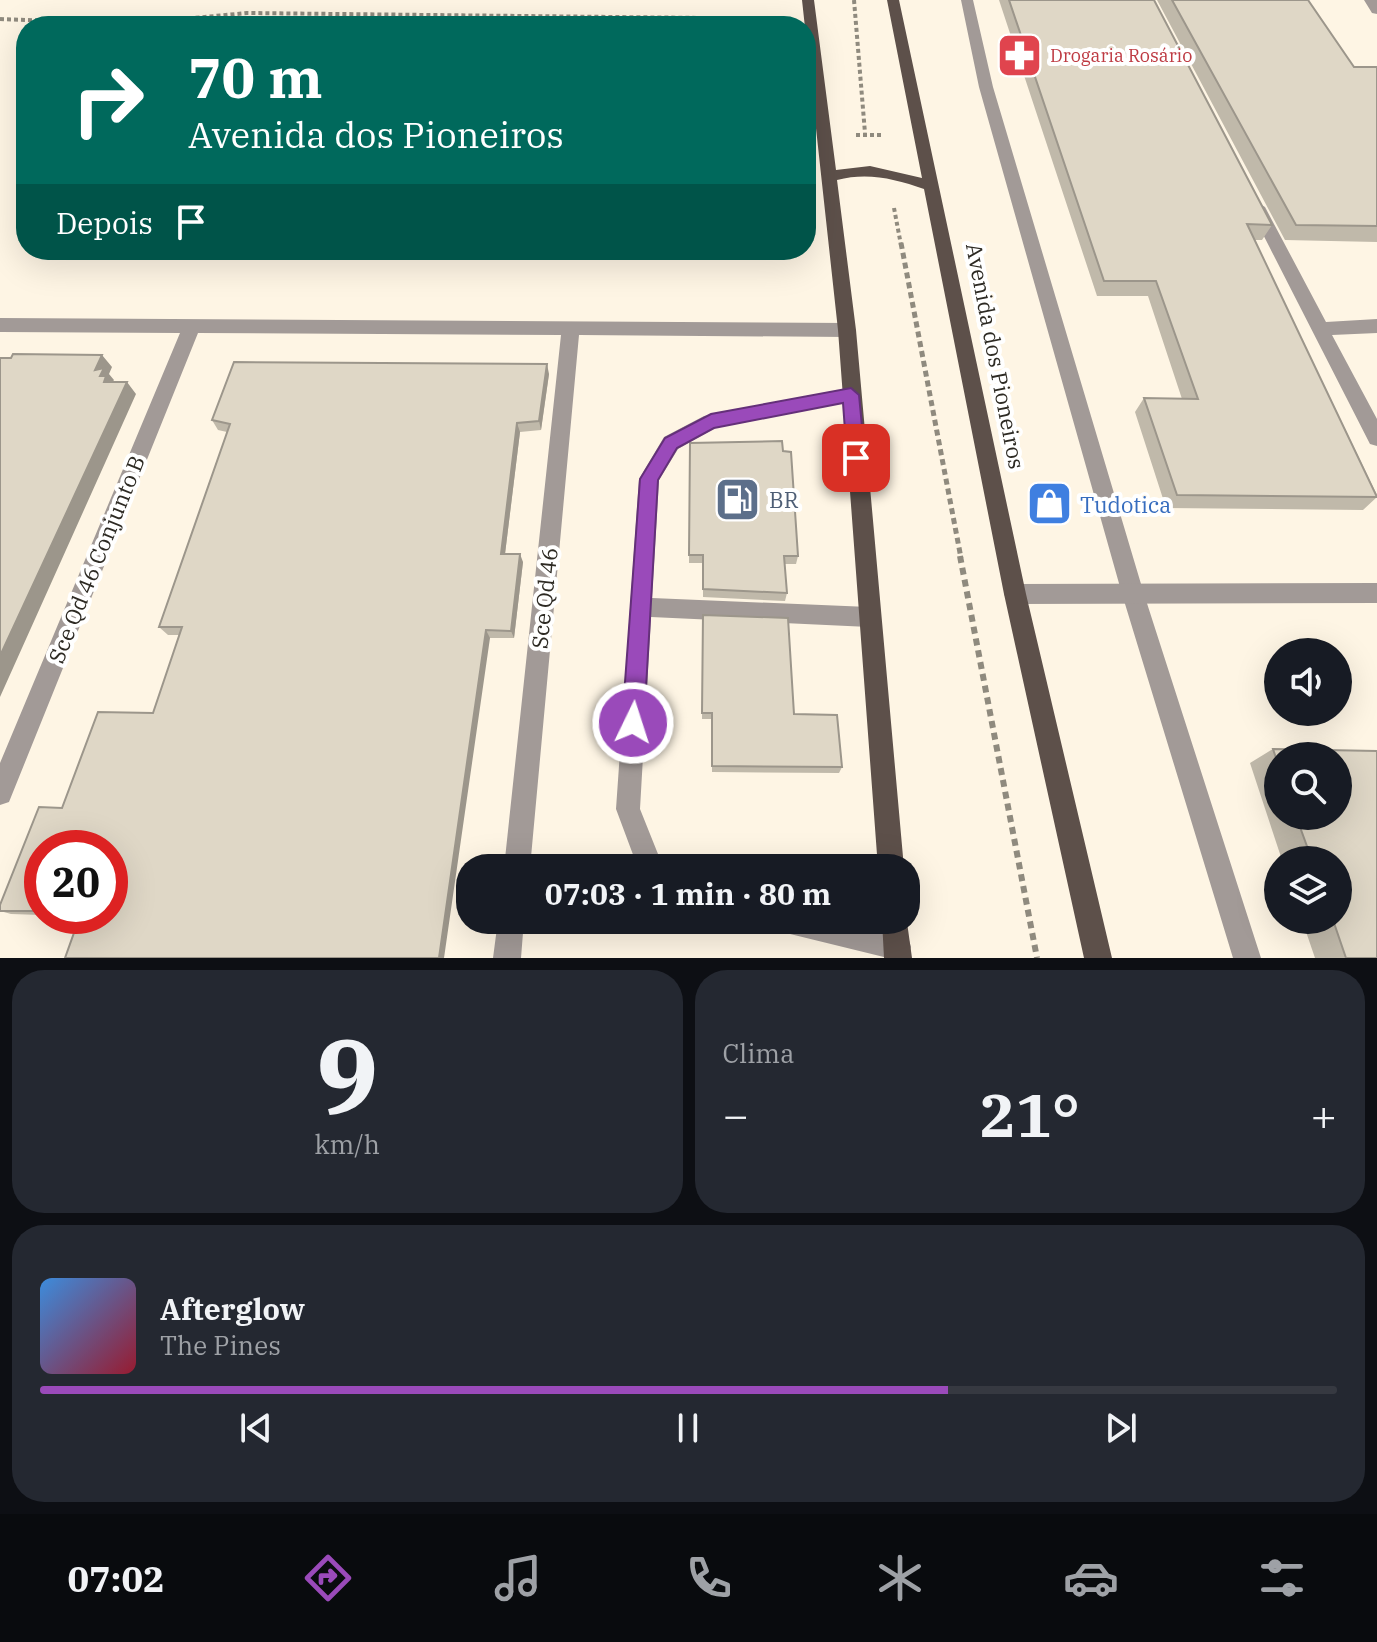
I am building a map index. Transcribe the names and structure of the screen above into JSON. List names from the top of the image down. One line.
{"streets":{"main road":["Avenida dos Pioneiros"],"street":["Sce Qd 46 Conjunto B","Sce Qd 46"]},"places":{"pharmacy":["Drogaria Rosário"],"fuel station":["BR"],"shop":["Tudotica"]},"page":{"turn":["70 m","Avenida dos Pioneiros"],"then":"Depois","limit":"20","trip":"07:03 · 1 min · 80 m","tile":[["9","km/h"],"Clima"],"heat":["−","21°","+"],"song":["Afterglow","The Pines"],"tabs":"07:02"}}
